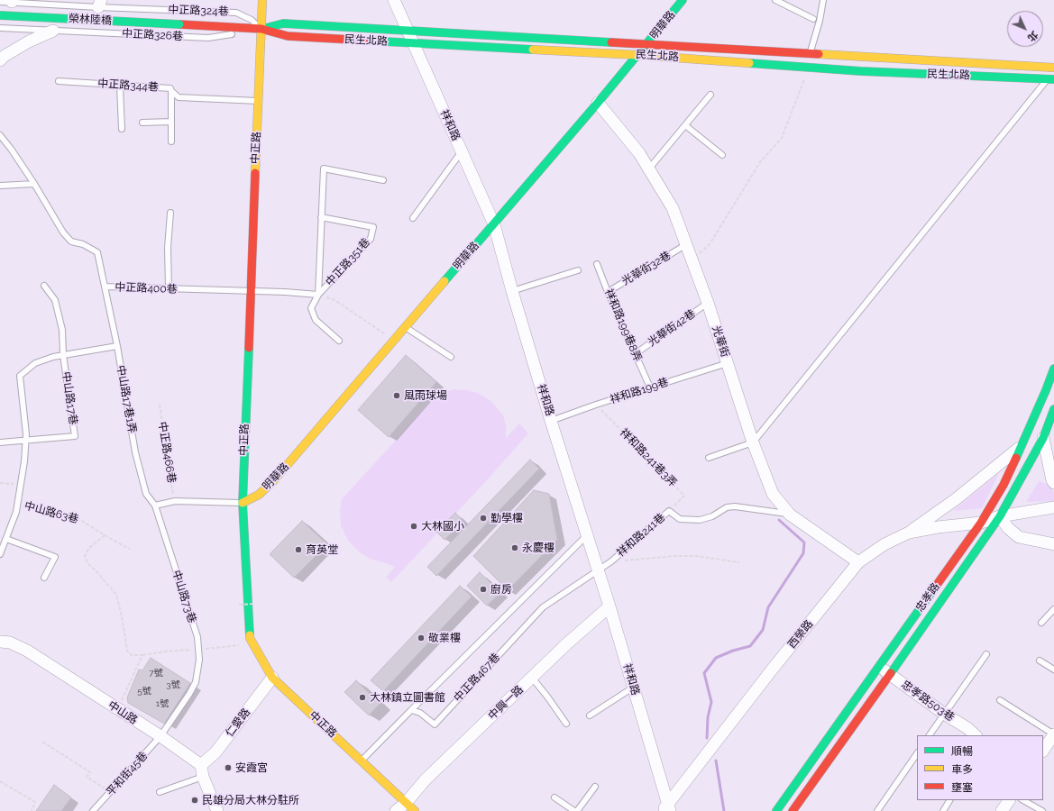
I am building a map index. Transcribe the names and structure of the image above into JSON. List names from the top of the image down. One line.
{"streets":{"main road":["榮林陸橋","明華路","民生北路","中正路","忠孝路"],"street":["祥和路","光華街","西榮路","忠孝路503巷","中興一路","中山路","仁愛路"],"lane":["中正路324巷","中正路326巷","中正路344巷","中正路351巷","光華街32巷","中正路400巷","祥和路199巷8弄","光華街42巷","祥和路199巷","中山路17巷","中山路17巷1弄","祥和路241巷","中山路73巷","中正路467巷","平和街45巷"],"path":["中正路466巷","祥和路241巷3弄","中山路63巷"]},"crossings":[["中正路324巷","中正路326巷"],["中正路324巷","民生北路"],["中正路324巷","中正路"],["榮林陸橋","民生北路"],["明華路","民生北路"],["明華路","祥和路"],["明華路","中正路"],["明華路","光華街"],["中正路326巷","民生北路"],["中正路326巷","中正路"],["民生北路","祥和路"],["民生北路","中正路"],["中正路344巷","中正路"],["祥和路","祥和路199巷"],["祥和路","祥和路241巷"],["祥和路","西榮路"],["祥和路","中正路467巷"],["祥和路","中興一路"],["中正路","中正路351巷"],["中正路","中正路400巷"],["中正路","中興一路"],["中正路","仁愛路"],["中正路351巷","中正路400巷"],["光華街32巷","祥和路199巷8弄"],["光華街32巷","光華街"],["中正路400巷","中山路17巷1弄"],["祥和路199巷8弄","光華街42巷"],["祥和路199巷8弄","祥和路199巷"],["光華街42巷","光華街"],["光華街","祥和路199巷"],["光華街","祥和路241巷"],["光華街","西榮路"],["祥和路199巷","祥和路241巷3弄"],["中山路17巷1弄","中山路73巷"],["祥和路241巷3弄","祥和路241巷"],["祥和路241巷","中正路467巷"],["中山路73巷","中山路"],["中山路73巷","平和街45巷"],["忠孝路","西榮路"],["忠孝路","忠孝路503巷"],["中山路","仁愛路"],["中山路","平和街45巷"]],"places":["風雨球場","勤學樓","大林國小","永慶樓","育英堂","廚房","敬業樓","大林鎮立圖書館","安霞宮","民雄分局大林分駐所"],"house_numbers":["7號","3號","5號","1號"],"legend":["順暢","車多","壅塞"],"north":"bottom right"}
